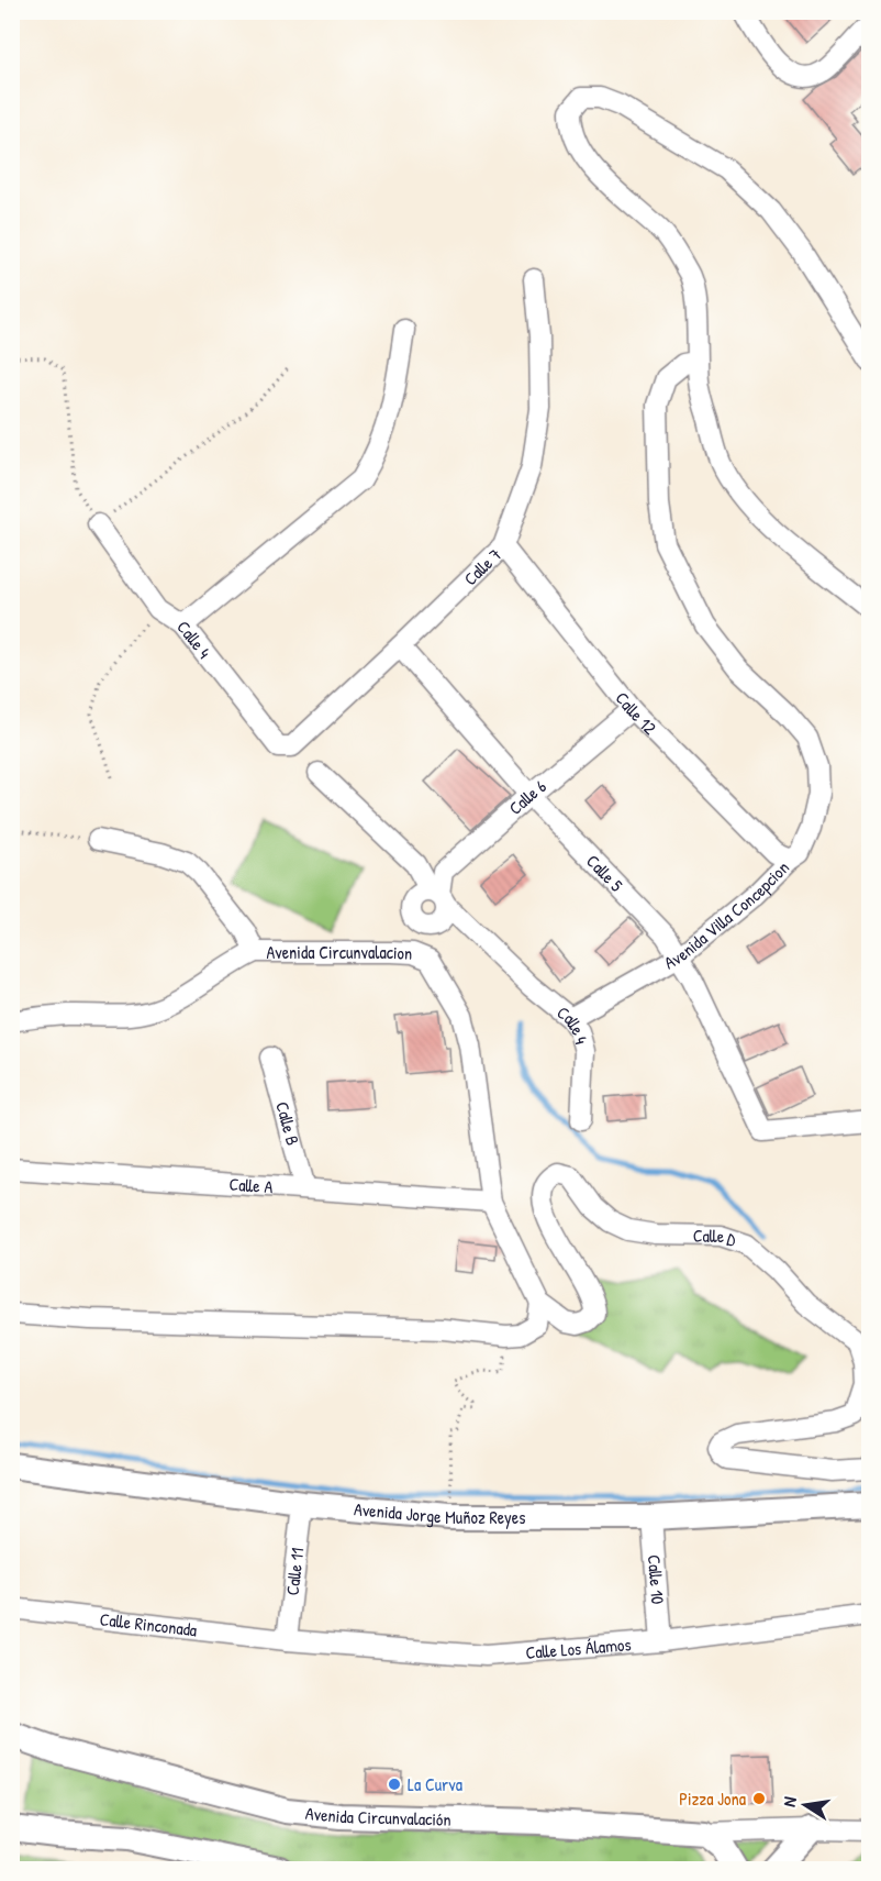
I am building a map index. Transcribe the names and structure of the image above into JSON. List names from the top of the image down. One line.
{"streets":{"street":["Calle 7","Calle 4","Calle 12","Calle 6","Calle 5","Avenida Villa Concepcion","Avenida Circunvalacion","Calle B","Calle A","Calle D","Avenida Jorge Muñoz Reyes","Calle 11","Calle 10","Calle Rinconada","Calle Los Álamos","Avenida Circunvalación"]},"crossings":[["Calle 7","Calle 4"],["Calle 7","Calle 12"],["Calle 7","Calle 5"],["Calle 4","Calle 6"],["Calle 4","Avenida Villa Concepcion"],["Calle 12","Calle 6"],["Calle 12","Avenida Villa Concepcion"],["Calle 6","Calle 5"],["Calle 5","Avenida Villa Concepcion"],["Avenida Circunvalacion","Calle A"],["Avenida Circunvalacion","Calle D"],["Calle B","Calle A"],["Calle A","Calle D"],["Avenida Jorge Muñoz Reyes","Calle 11"],["Avenida Jorge Muñoz Reyes","Calle 10"],["Calle 11","Calle Rinconada"],["Calle 11","Calle Los Álamos"],["Calle 10","Calle Los Álamos"],["Calle Rinconada","Calle Los Álamos"]],"places":["La Curva","Pizza Jona"],"north":"left"}
